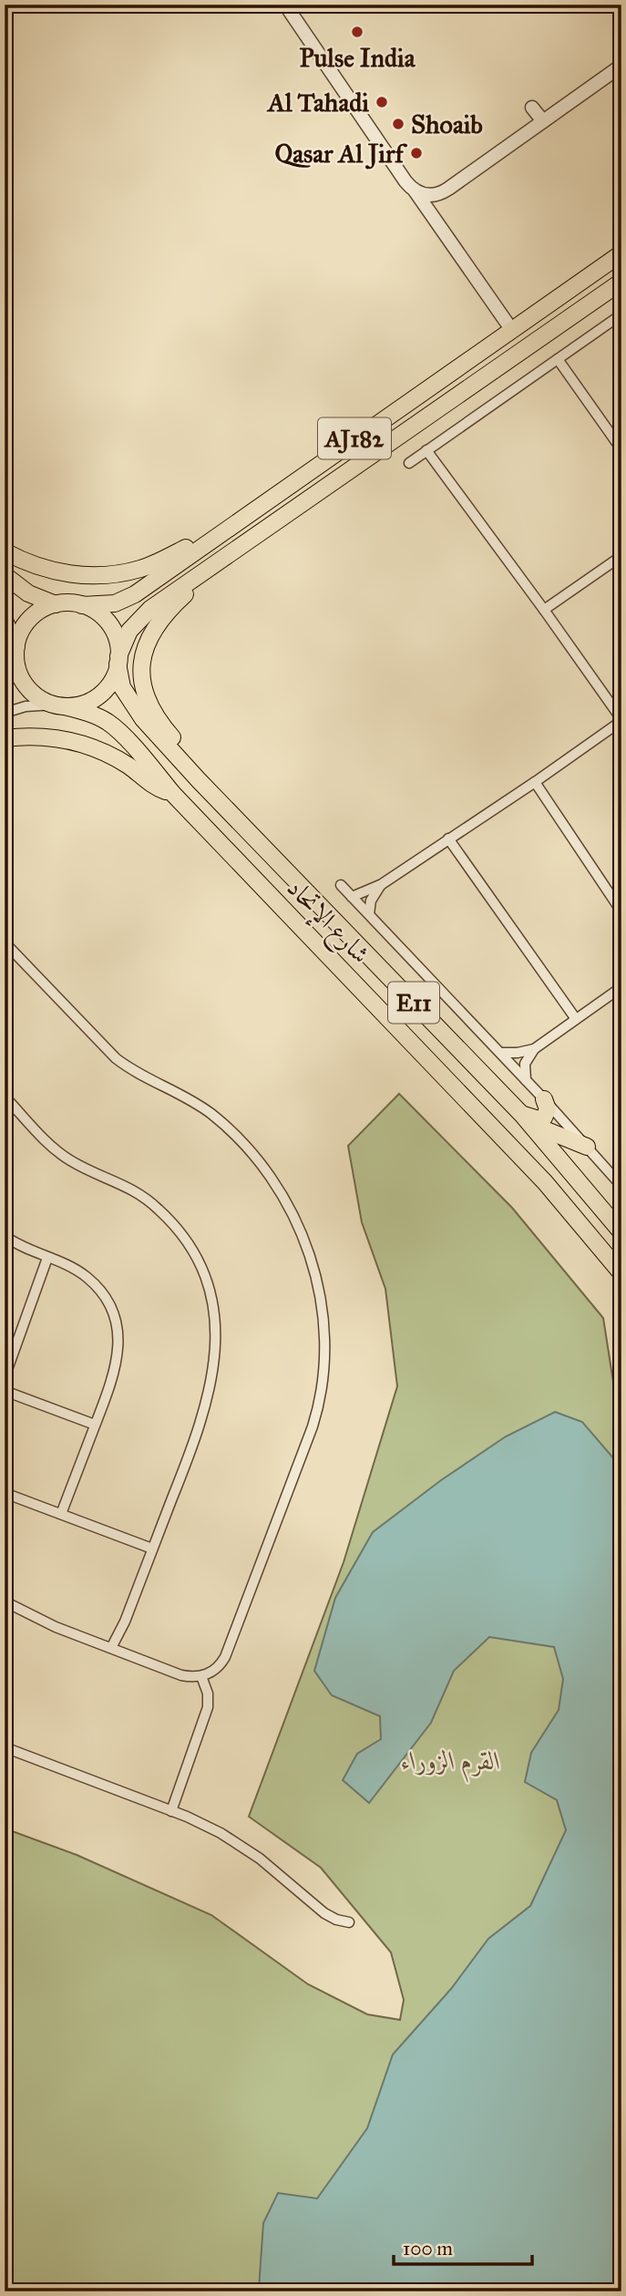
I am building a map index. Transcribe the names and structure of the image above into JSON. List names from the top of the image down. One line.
{"streets":{"highway":["AJ182","شارع الإتحاد","E11"]},"crossings":[["AJ182","شارع الإتحاد"]],"parks":["القرم الزوراء"],"places":["Pulse India","Al Tahadi","Shoaib","Qasar Al Jirf"],"scale_bar":"100 m"}
